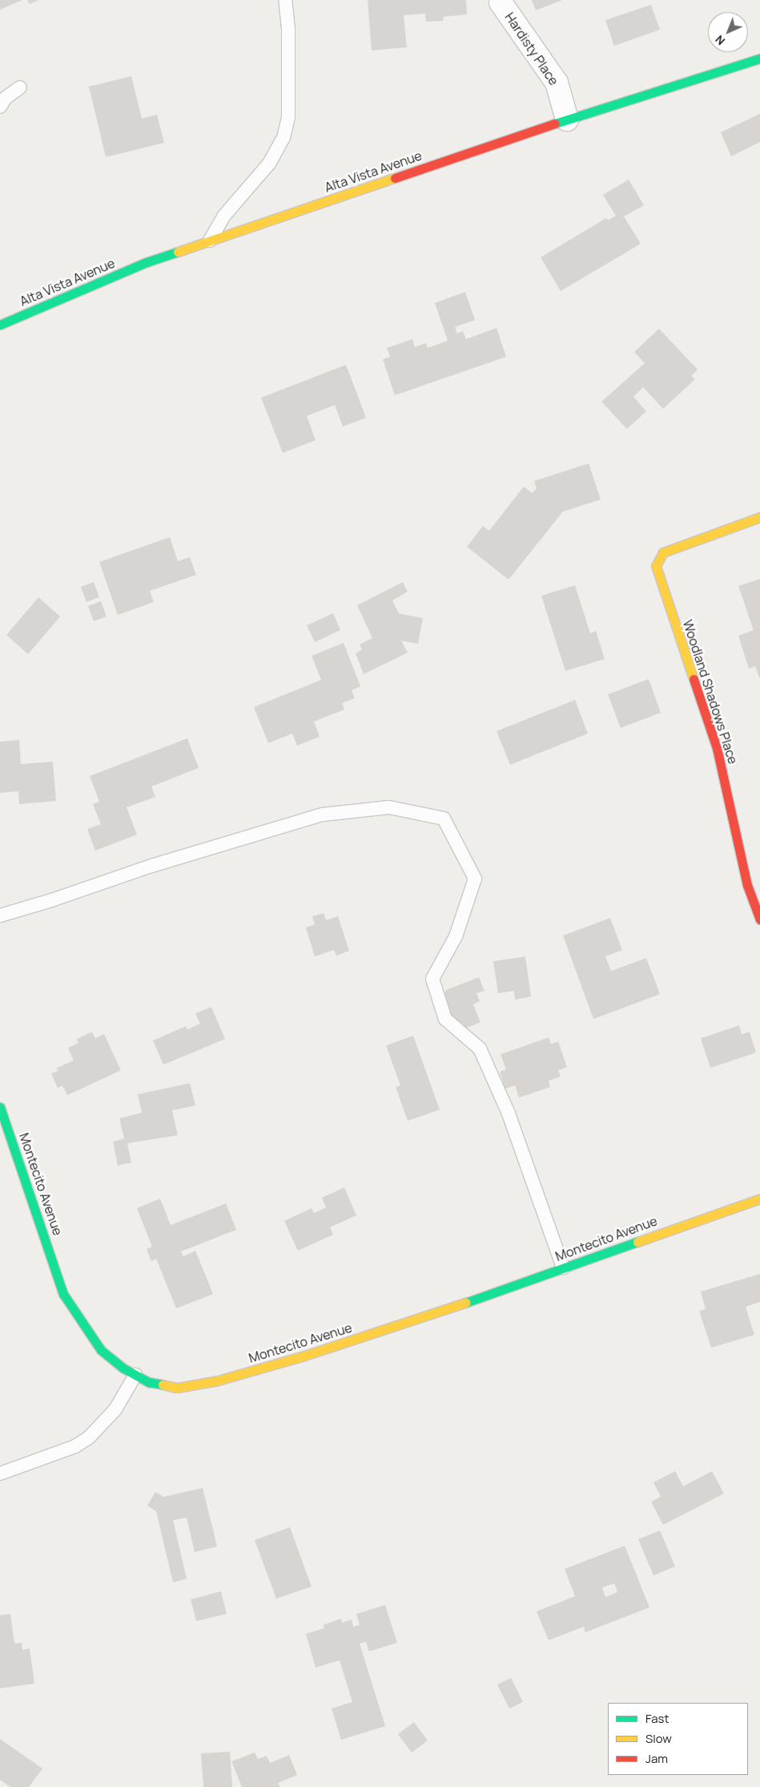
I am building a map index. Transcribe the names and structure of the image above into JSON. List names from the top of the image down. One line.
{"streets":{"street":["Hardisty Place","Alta Vista Avenue","Woodland Shadows Place","Montecito Avenue"]},"crossings":[["Hardisty Place","Alta Vista Avenue"]],"legend":["Fast","Slow","Jam"],"north":"bottom left"}
